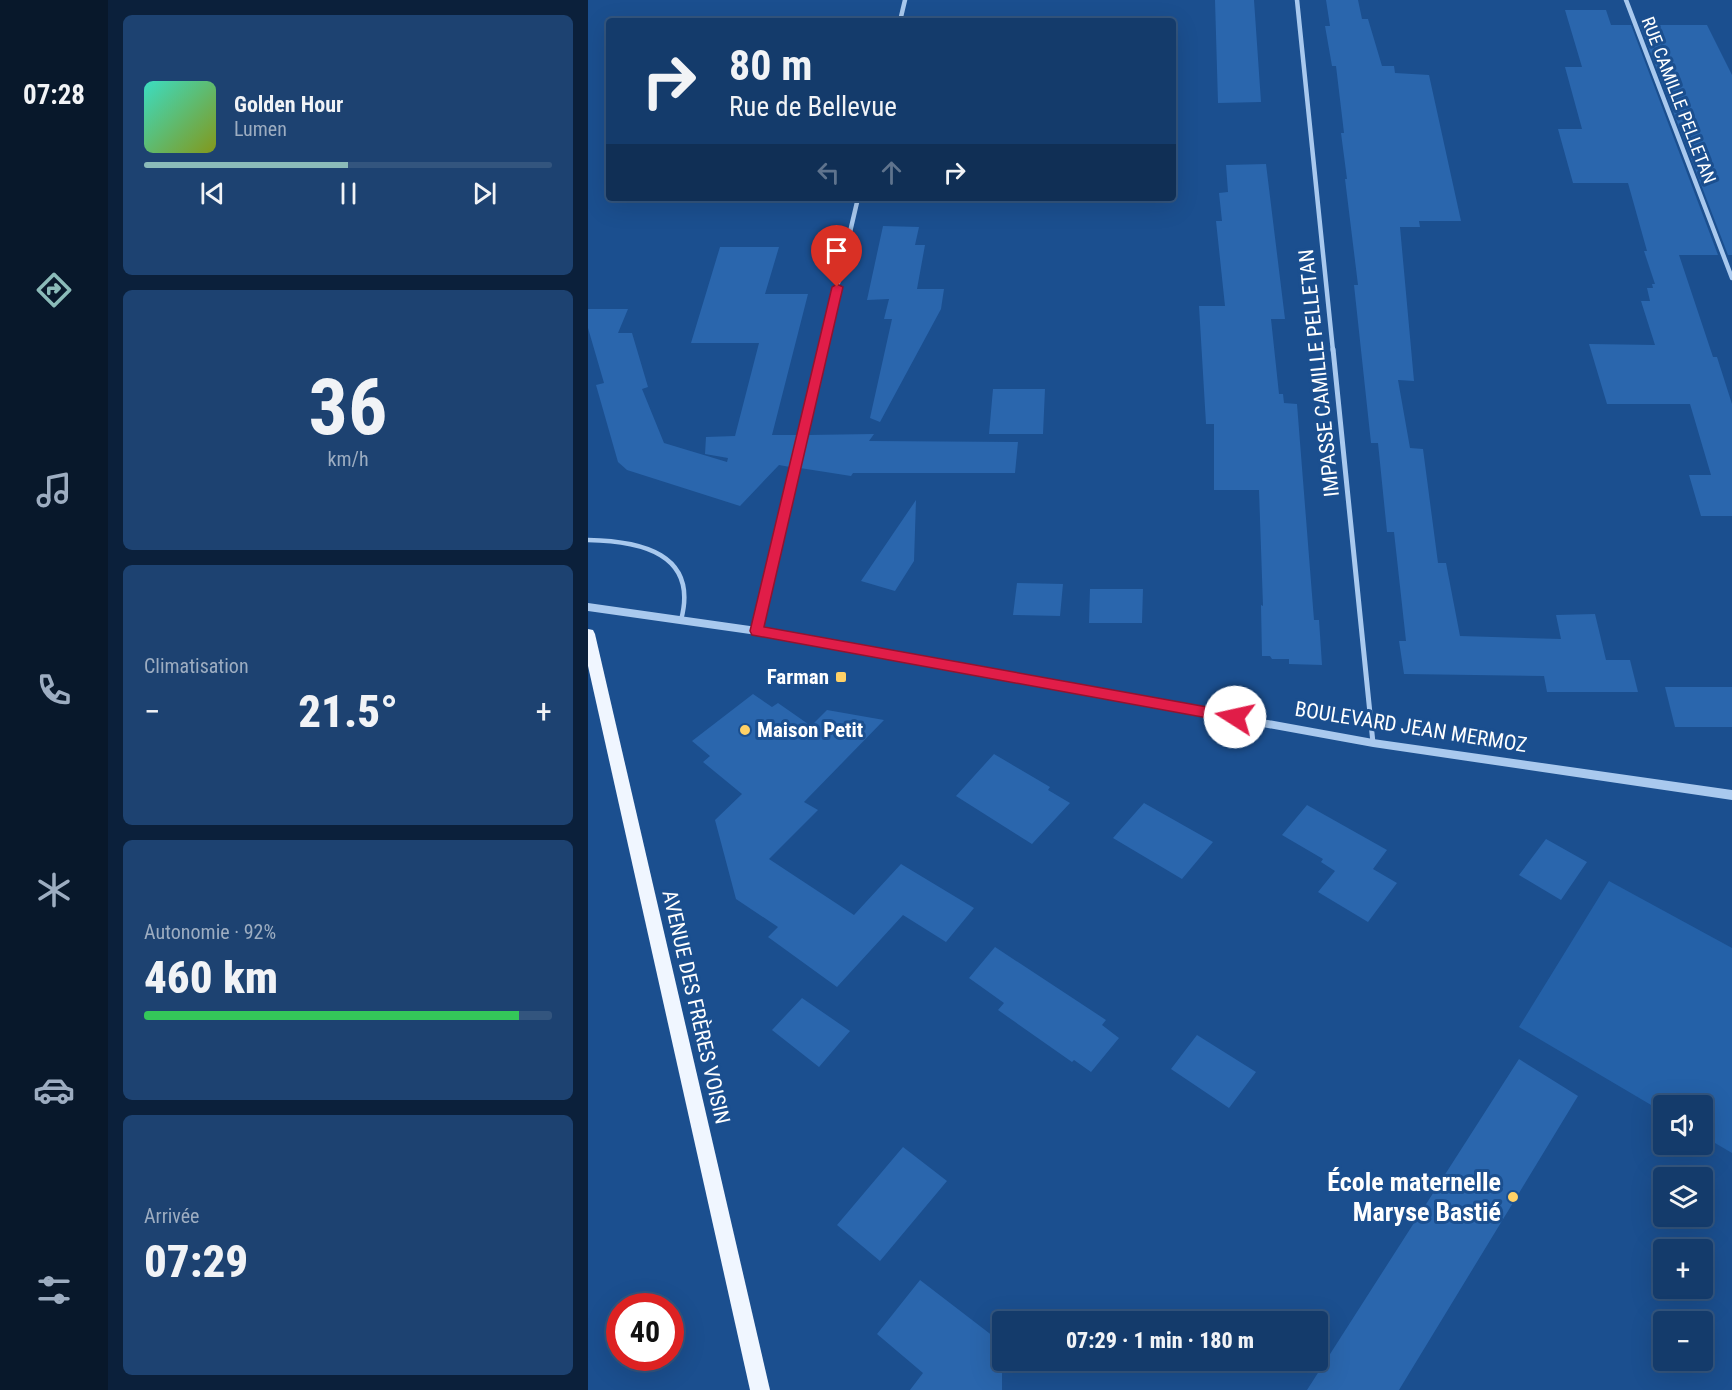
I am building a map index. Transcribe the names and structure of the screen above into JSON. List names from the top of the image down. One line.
{"streets":{"main road":["AVENUE DES FRÈRES VOISIN"],"street":["RUE CAMILLE PELLETAN","IMPASSE CAMILLE PELLETAN","BOULEVARD JEAN MERMOZ"]},"crossings":[["IMPASSE CAMILLE PELLETAN","BOULEVARD JEAN MERMOZ"]],"places":{"transit":["Farman"],"other":["Maison Petit","École maternelle Maryse Bastié"]},"page":{"tabs":"07:28","turn":["80 m","Rue de Bellevue"],"song":["Golden Hour","Lumen"],"tile":[["36","km/h"],"Climatisation",["Autonomie · 92%","460 km"],["Arrivée","07:29"]],"heat":["−","21.5°","+"],"map_buttons":["+","−"],"limit":"40","trip":"07:29 · 1 min · 180 m"}}
